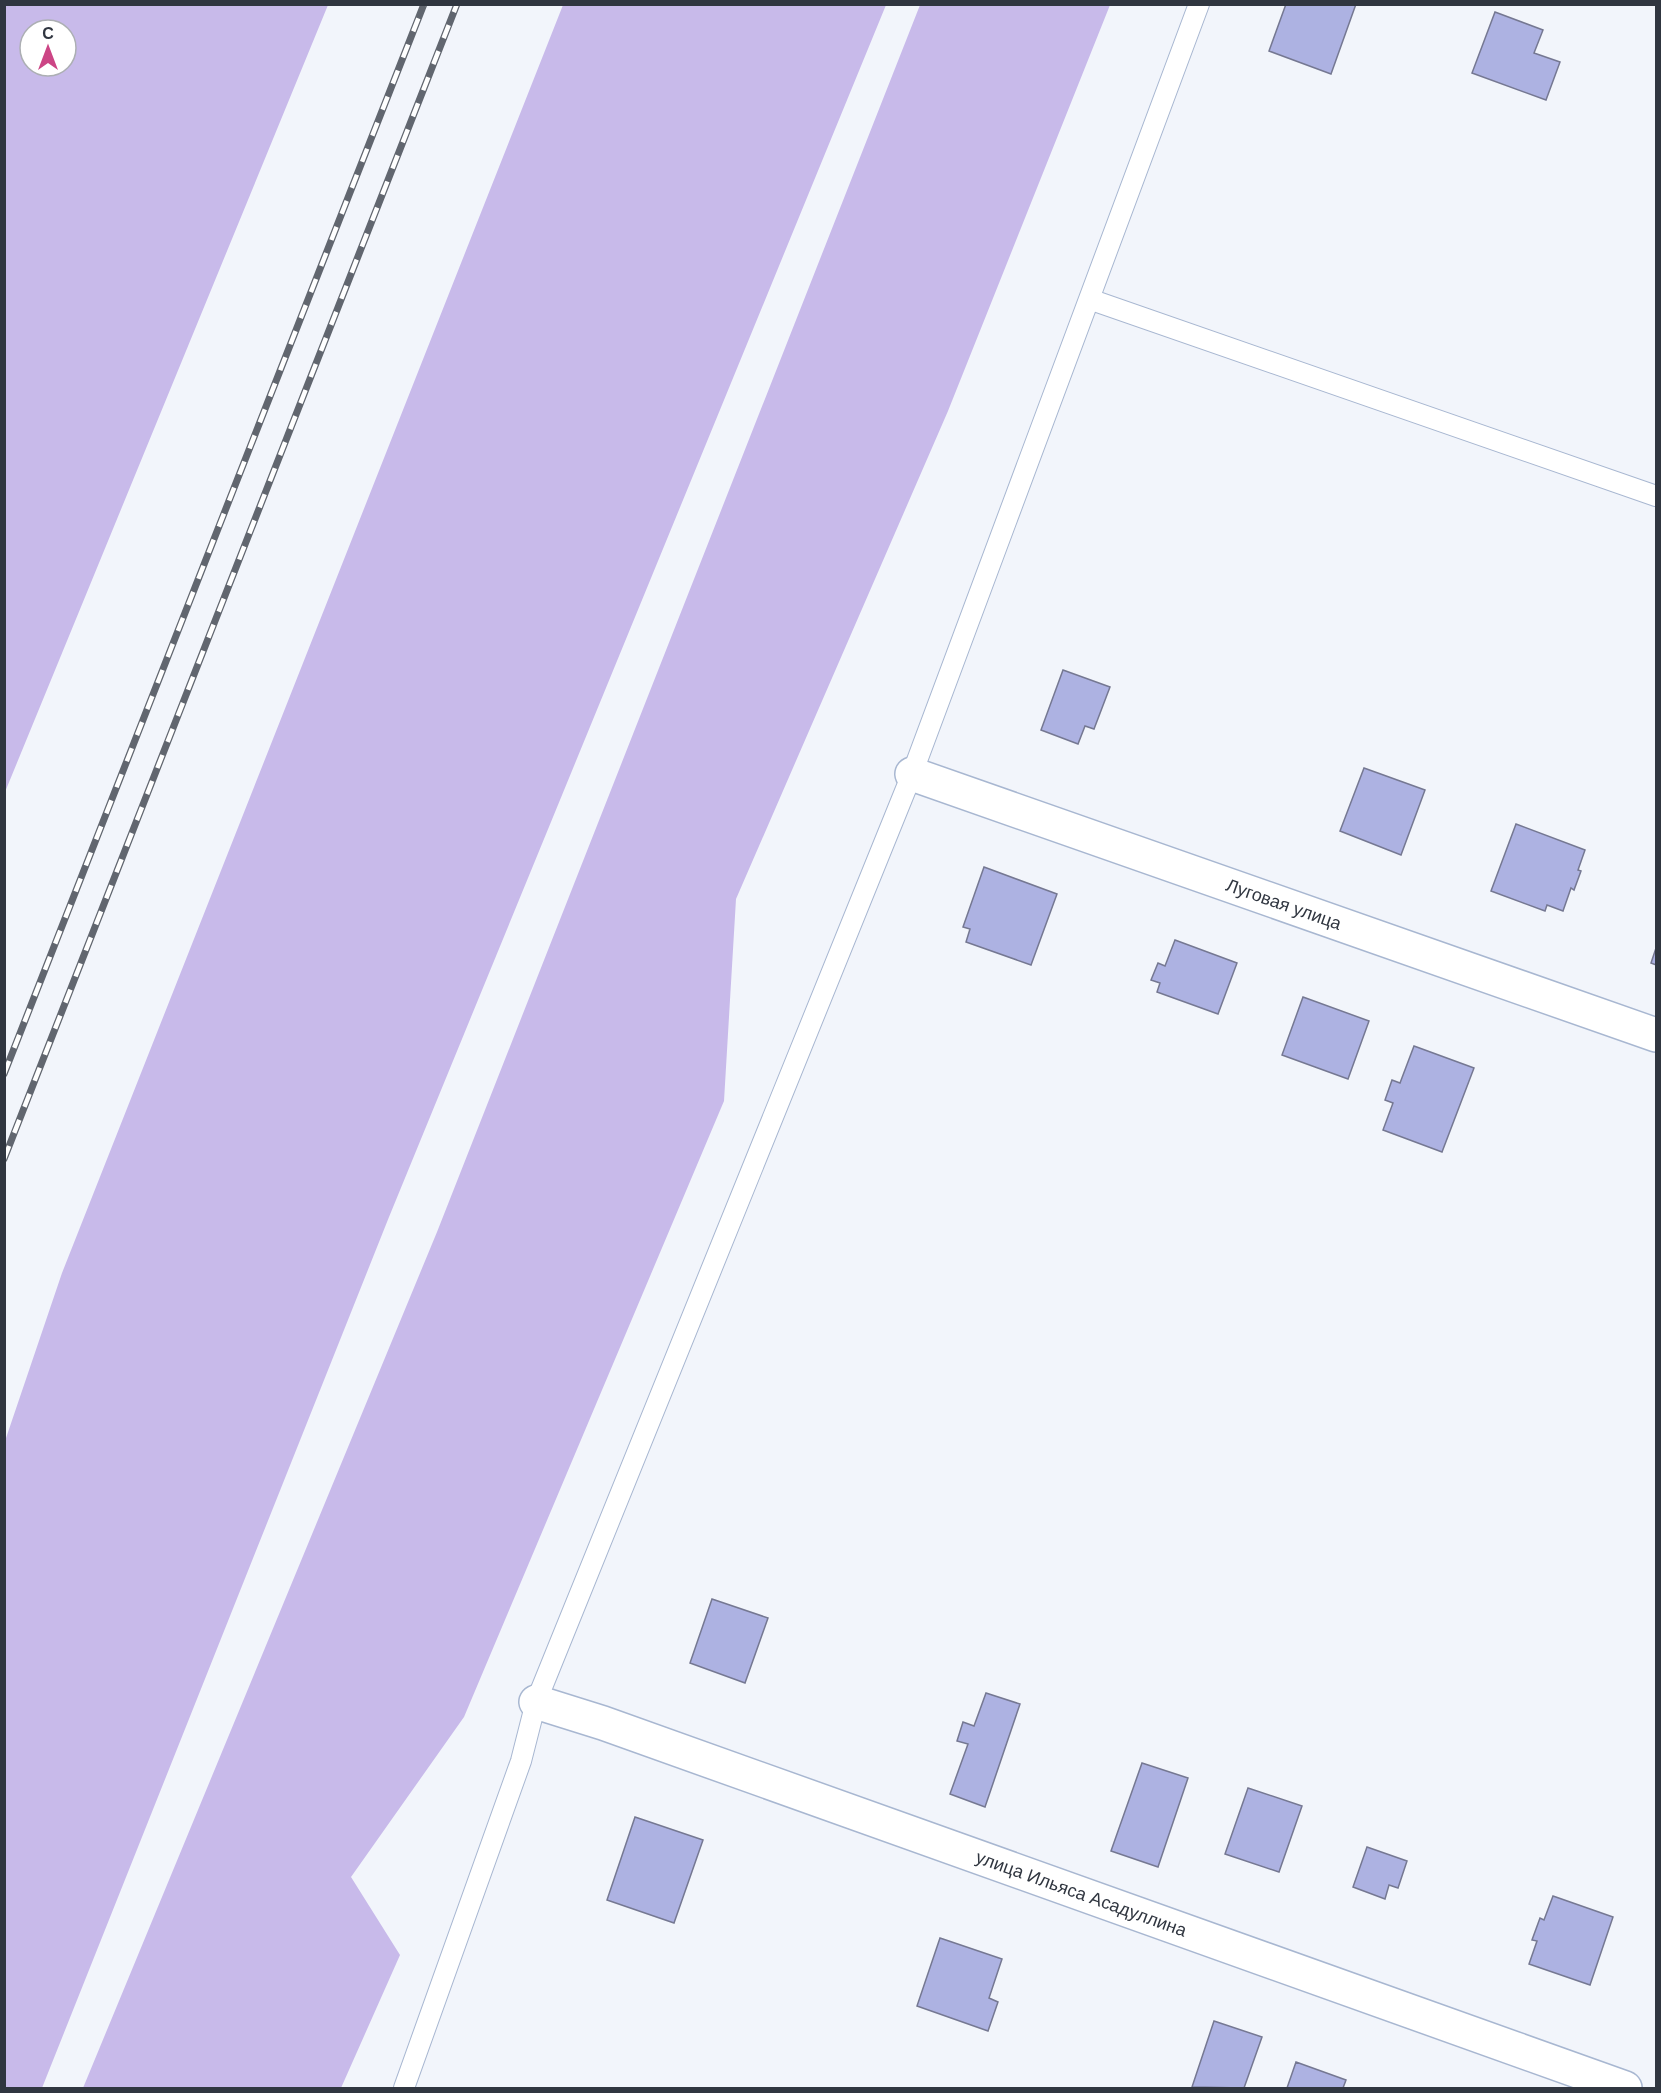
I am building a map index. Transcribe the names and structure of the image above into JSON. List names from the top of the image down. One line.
{"streets":{"street":["Луговая улица","улица Ильяса Асадуллина"]},"north":"top"}
